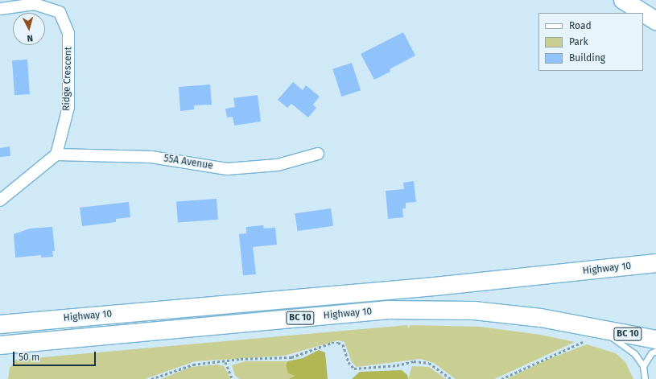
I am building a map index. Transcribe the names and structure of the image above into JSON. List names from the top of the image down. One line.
{"streets":{"main road":["Highway 10","BC 10"],"street":["Ridge Crescent","55A Avenue"]},"crossings":[["Ridge Crescent","55A Avenue"]],"legend":["Road","Park","Building"],"scale_bar":"50 m","north":"bottom"}
